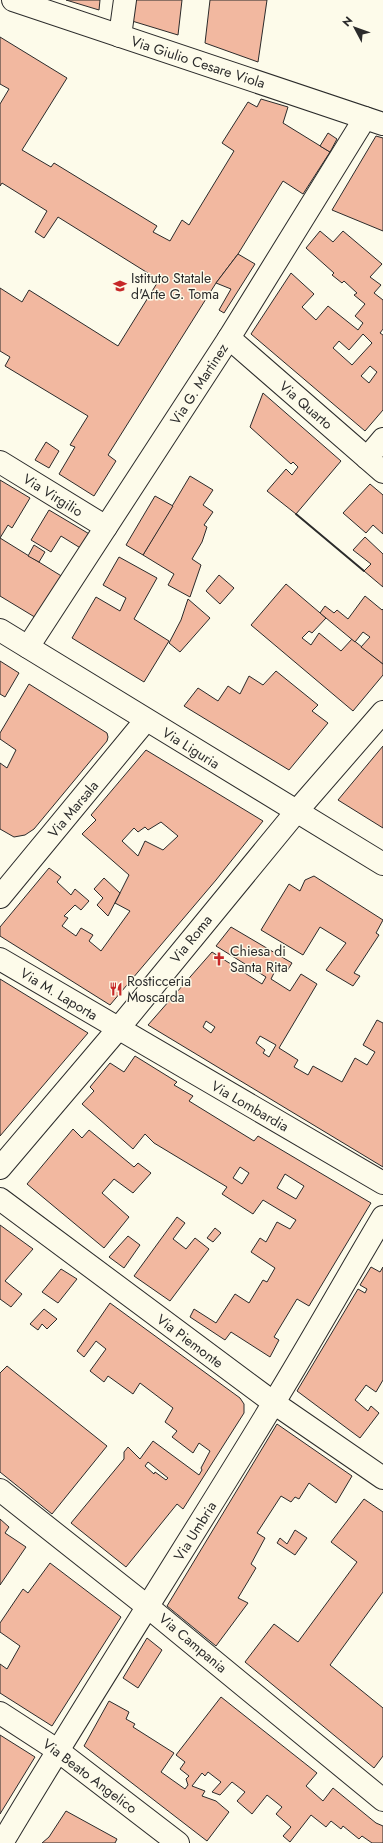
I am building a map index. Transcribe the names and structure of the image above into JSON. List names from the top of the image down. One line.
{"streets":{"street":["Via Giulio Cesare Viola","Via G. Martinez","Via Quarto","Via Virgilio","Via Liguria","Via Marsala","Via Roma","Via M. Laporta","Via Lombardia","Via Piemonte","Via Umbria","Via Campania","Via Beato Angelico"]},"crossings":[["Via Giulio Cesare Viola","Via G. Martinez"],["Via G. Martinez","Via Quarto"],["Via G. Martinez","Via Virgilio"],["Via G. Martinez","Via Liguria"],["Via Liguria","Via Marsala"],["Via Liguria","Via Roma"],["Via Roma","Via M. Laporta"],["Via Roma","Via Lombardia"],["Via M. Laporta","Via Lombardia"],["Via Piemonte","Via Umbria"],["Via Umbria","Via Campania"],["Via Umbria","Via Beato Angelico"]],"places":{"school or university":["Istituto Statale d'Arte G. Toma"],"church":["Chiesa di Santa Rita"],"restaurant":["Rosticceria Moscarda"]},"north":"top left"}
